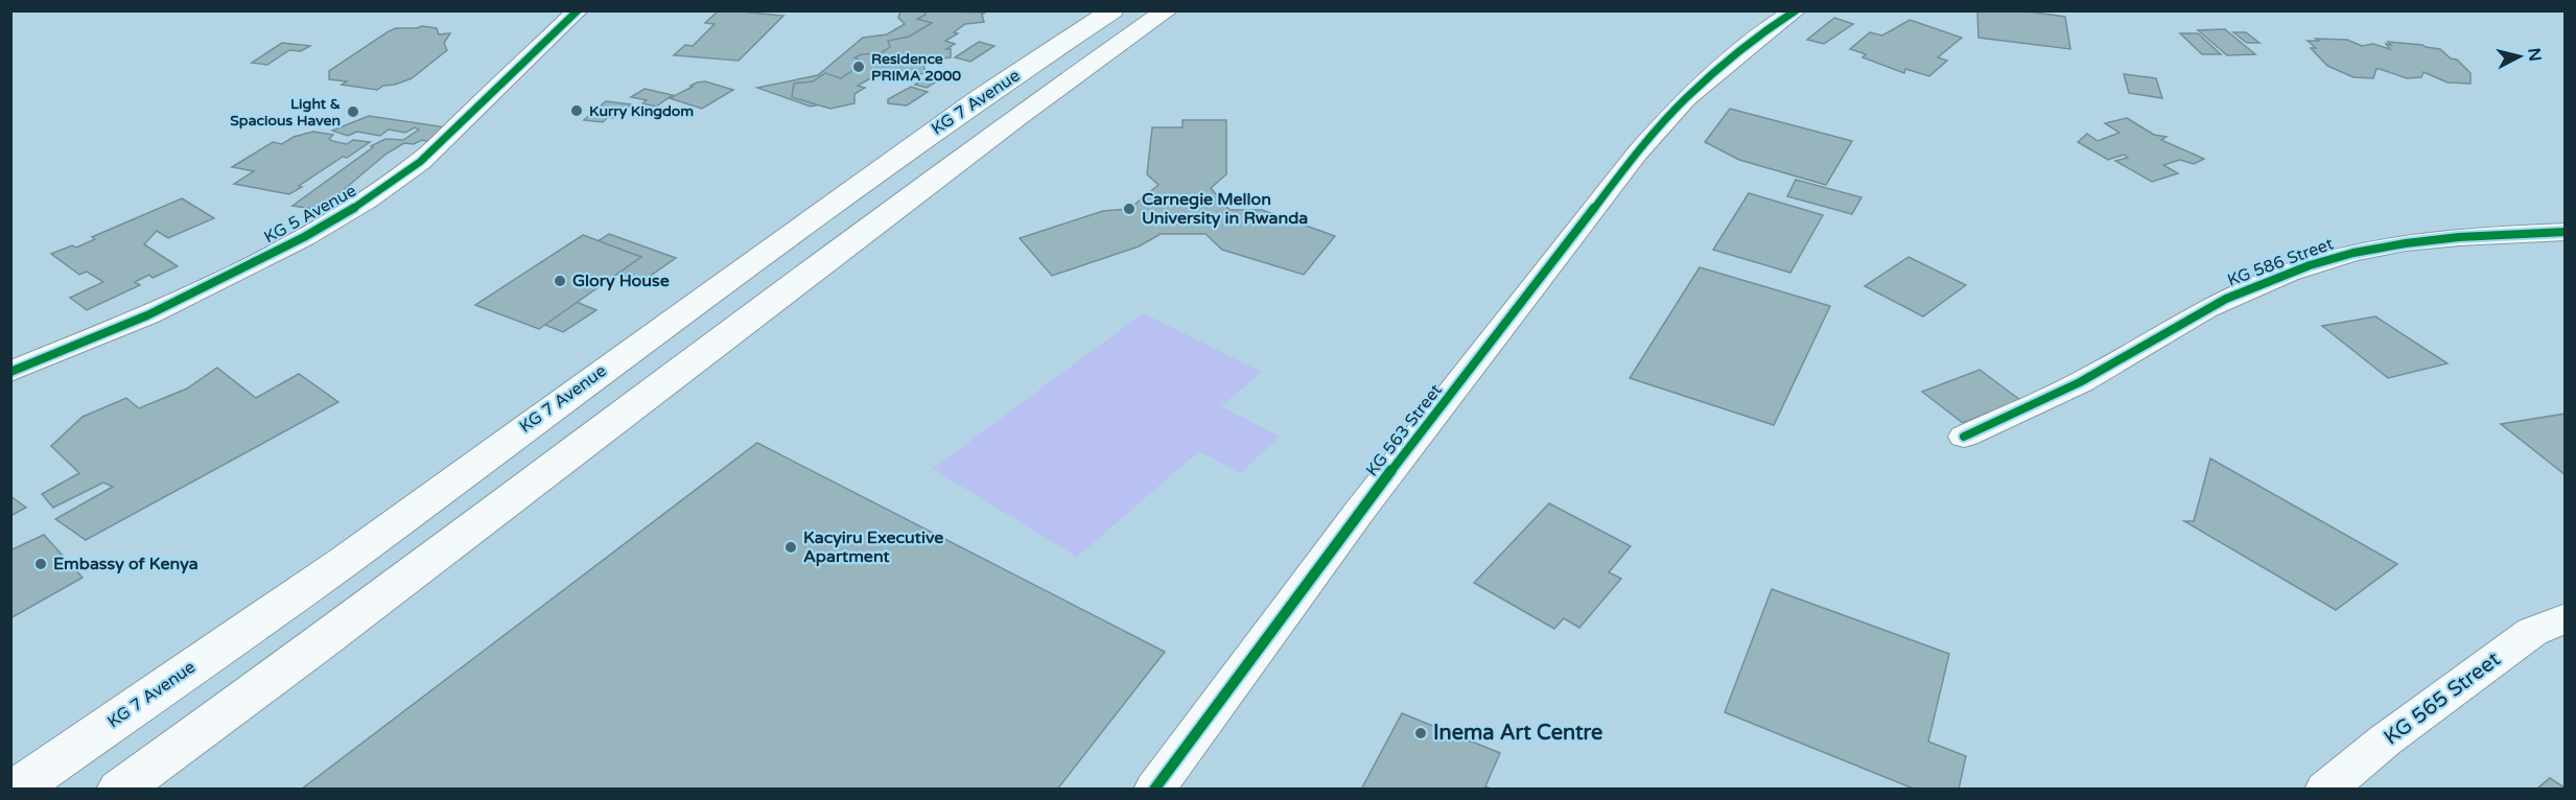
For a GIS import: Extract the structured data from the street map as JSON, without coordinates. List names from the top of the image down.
{
  "streets": {
    "main road": ["KG 7 Avenue"],
    "street": [
      "KG 5 Avenue",
      "KG 586 Street",
      "KG 563 Street",
      "KG 565 Street"
    ]
  },
  "places": [
    "Residence PRIMA 2000",
    "Kurry Kingdom",
    "Light & Spacious Haven",
    "Carnegie Mellon University in Rwanda",
    "Glory House",
    "Kacyiru Executive Apartment",
    "Embassy of Kenya",
    "Inema Art Centre"
  ],
  "north": "right"
}
